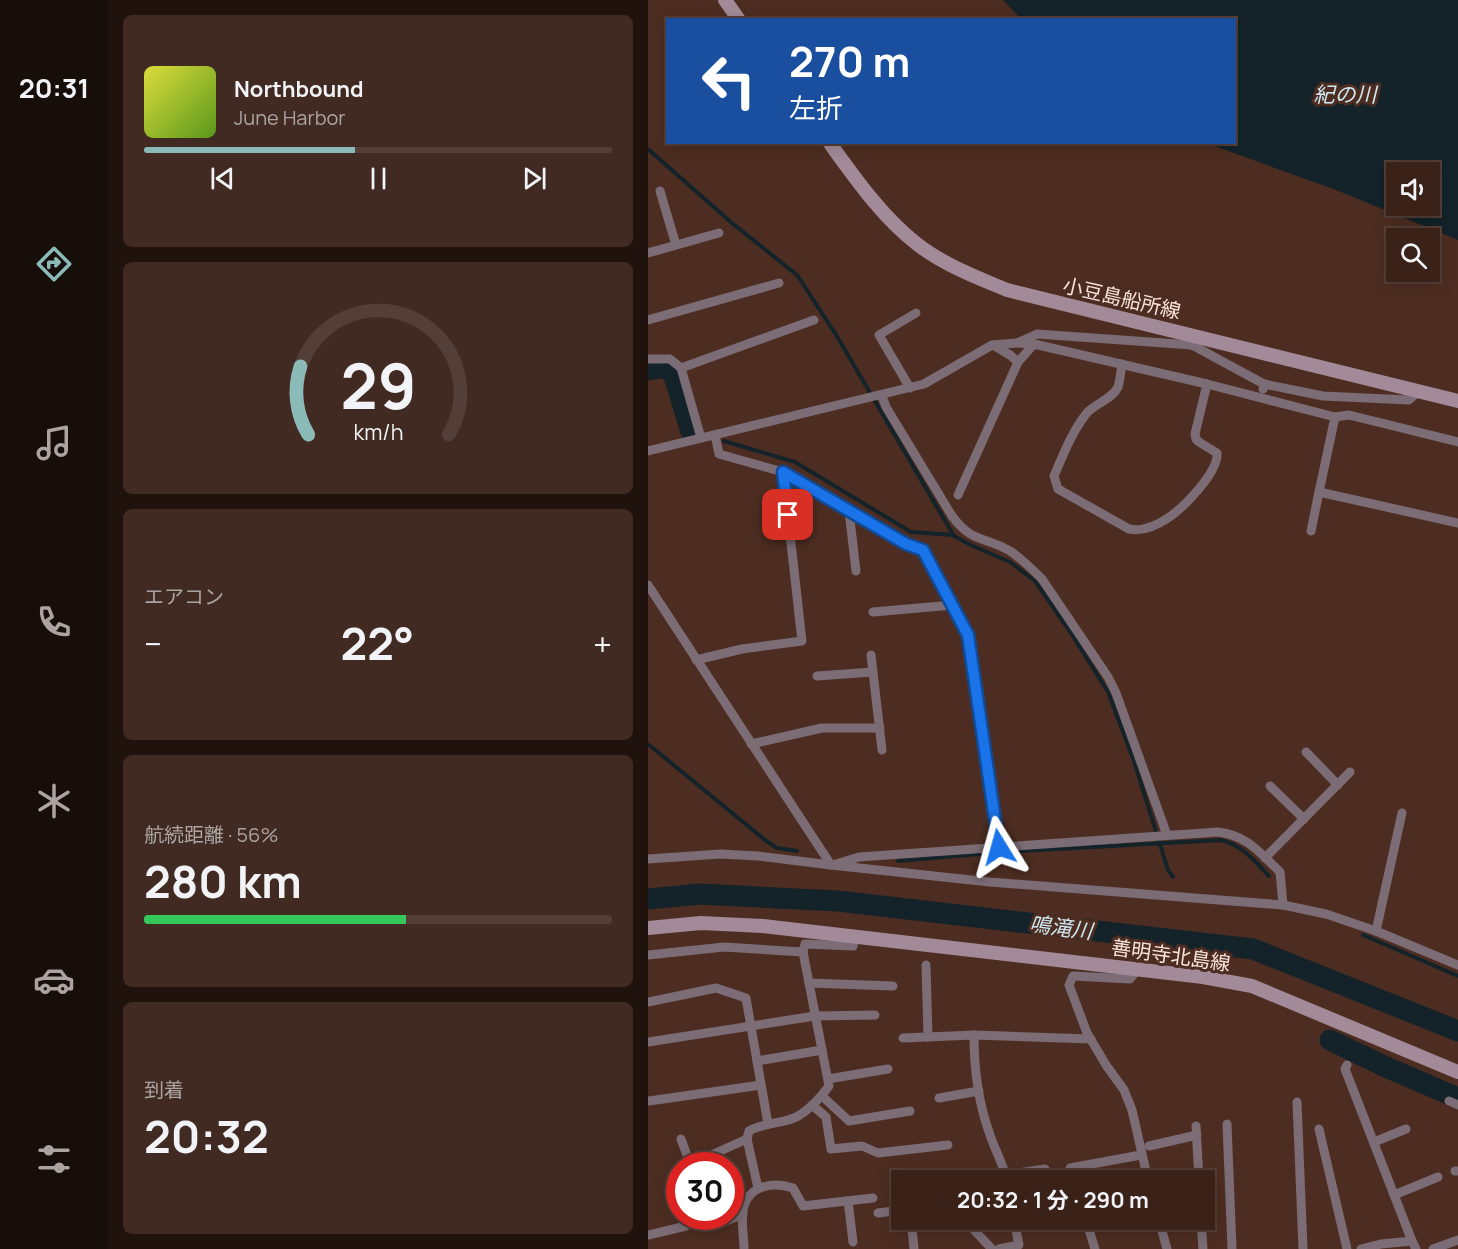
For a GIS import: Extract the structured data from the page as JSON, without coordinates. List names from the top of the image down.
{
  "streets": {
    "main road": ["小豆島船所線", "善明寺北島線"]
  },
  "water": ["紀の川", "鳴滝川"],
  "page": {
    "tabs": "20:31",
    "turn": ["270 m", "左折"],
    "song": ["Northbound", "June Harbor"],
    "tile": [
      "エアコン",
      ["航続距離 · 56%", "280 km"],
      ["到着", "20:32"]
    ],
    "heat": ["−", "22°", "+"],
    "limit": "30",
    "trip": "20:32 · 1 分 · 290 m",
    "gauge": ["29", "km/h"]
  }
}
